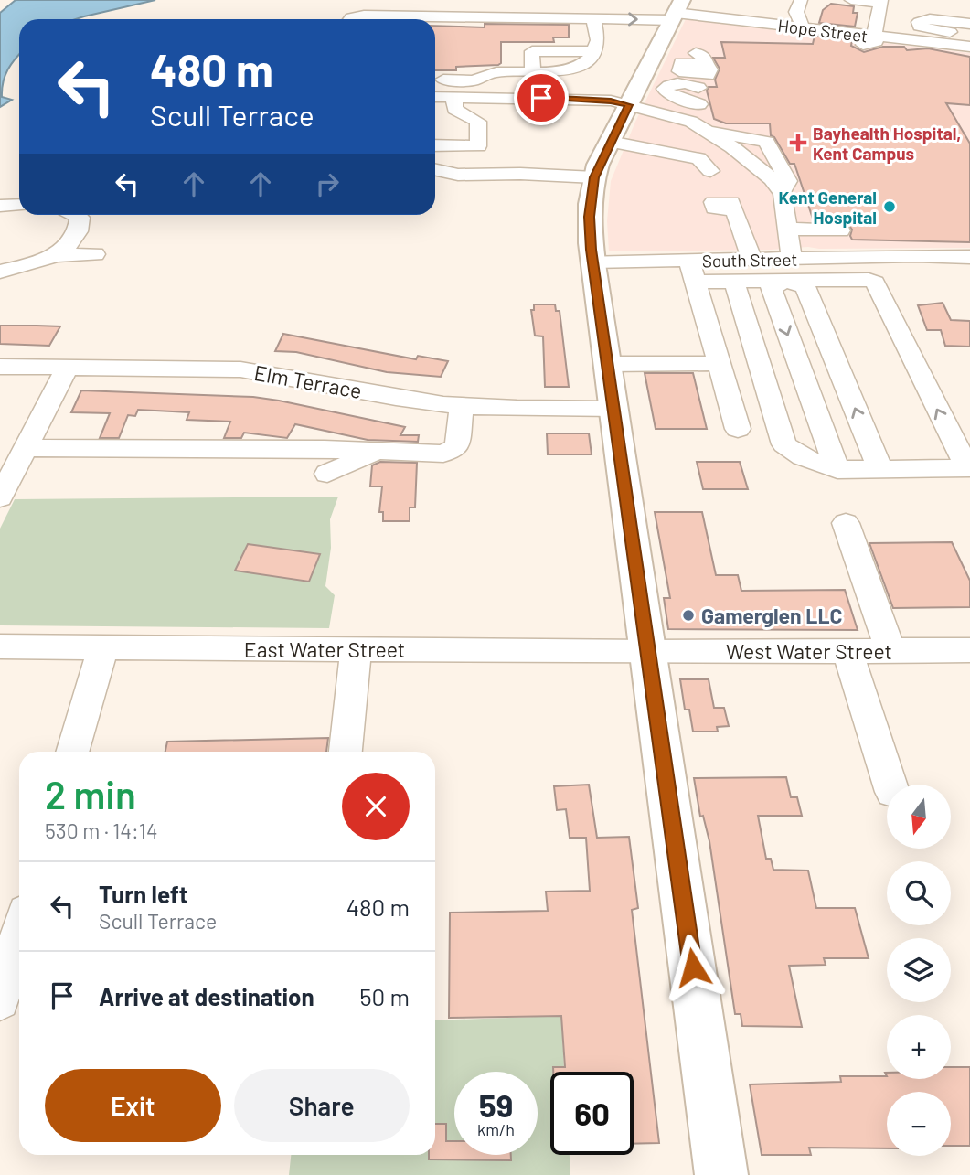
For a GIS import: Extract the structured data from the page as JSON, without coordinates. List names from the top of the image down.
{
  "streets": {
    "street": [
      "Hope Street",
      "South Street",
      "Elm Terrace",
      "East Water Street",
      "West Water Street"
    ]
  },
  "crossings": [
    ["East Water Street", "West Water Street"]
  ],
  "places": {
    "health": ["Bayhealth Hospital, Kent Campus"],
    "other": ["Kent General Hospital", "Gamerglen LLC"]
  },
  "north": "bottom",
  "page": {
    "turn": ["480 m", "Scull Terrace"],
    "heading": ["2 min", "530 m · 14:14"],
    "map_buttons": ["+", "−"],
    "list": [
      {
        "name": "Turn left",
        "note": "Scull Terrace",
        "value": "480 m"
      },
      {
        "name": "Arrive at destination",
        "value": "50 m"
      }
    ],
    "buttons": ["Exit", "Share"],
    "speed": "59 km/h",
    "limit": "60"
  }
}
